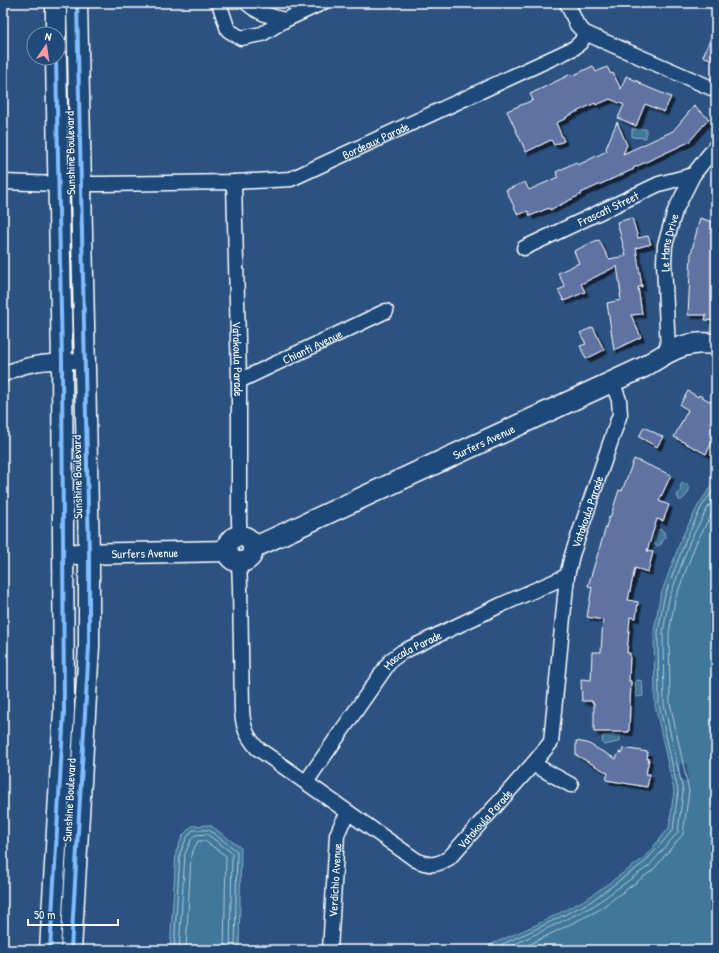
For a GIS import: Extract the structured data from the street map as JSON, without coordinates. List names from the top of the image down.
{
  "streets": {
    "main road": ["Sunshine Boulevard", "Surfers Avenue"],
    "street": [
      "Bordeaux Parade",
      "Frascati Street",
      "Le Mans Drive",
      "Chianti Avenue",
      "Vatakoula Parade",
      "Mascala Parade",
      "Verdichio Avenue"
    ]
  },
  "crossings": [
    ["Bordeaux Parade", "Sunshine Boulevard"],
    ["Bordeaux Parade", "Vatakoula Parade"],
    ["Sunshine Boulevard", "Surfers Avenue"],
    ["Frascati Street", "Le Mans Drive"],
    ["Le Mans Drive", "Surfers Avenue"],
    ["Chianti Avenue", "Vatakoula Parade"],
    ["Vatakoula Parade", "Surfers Avenue"],
    ["Vatakoula Parade", "Mascala Parade"],
    ["Vatakoula Parade", "Verdichio Avenue"]
  ],
  "scale_bar": "50 m",
  "north": "top"
}
